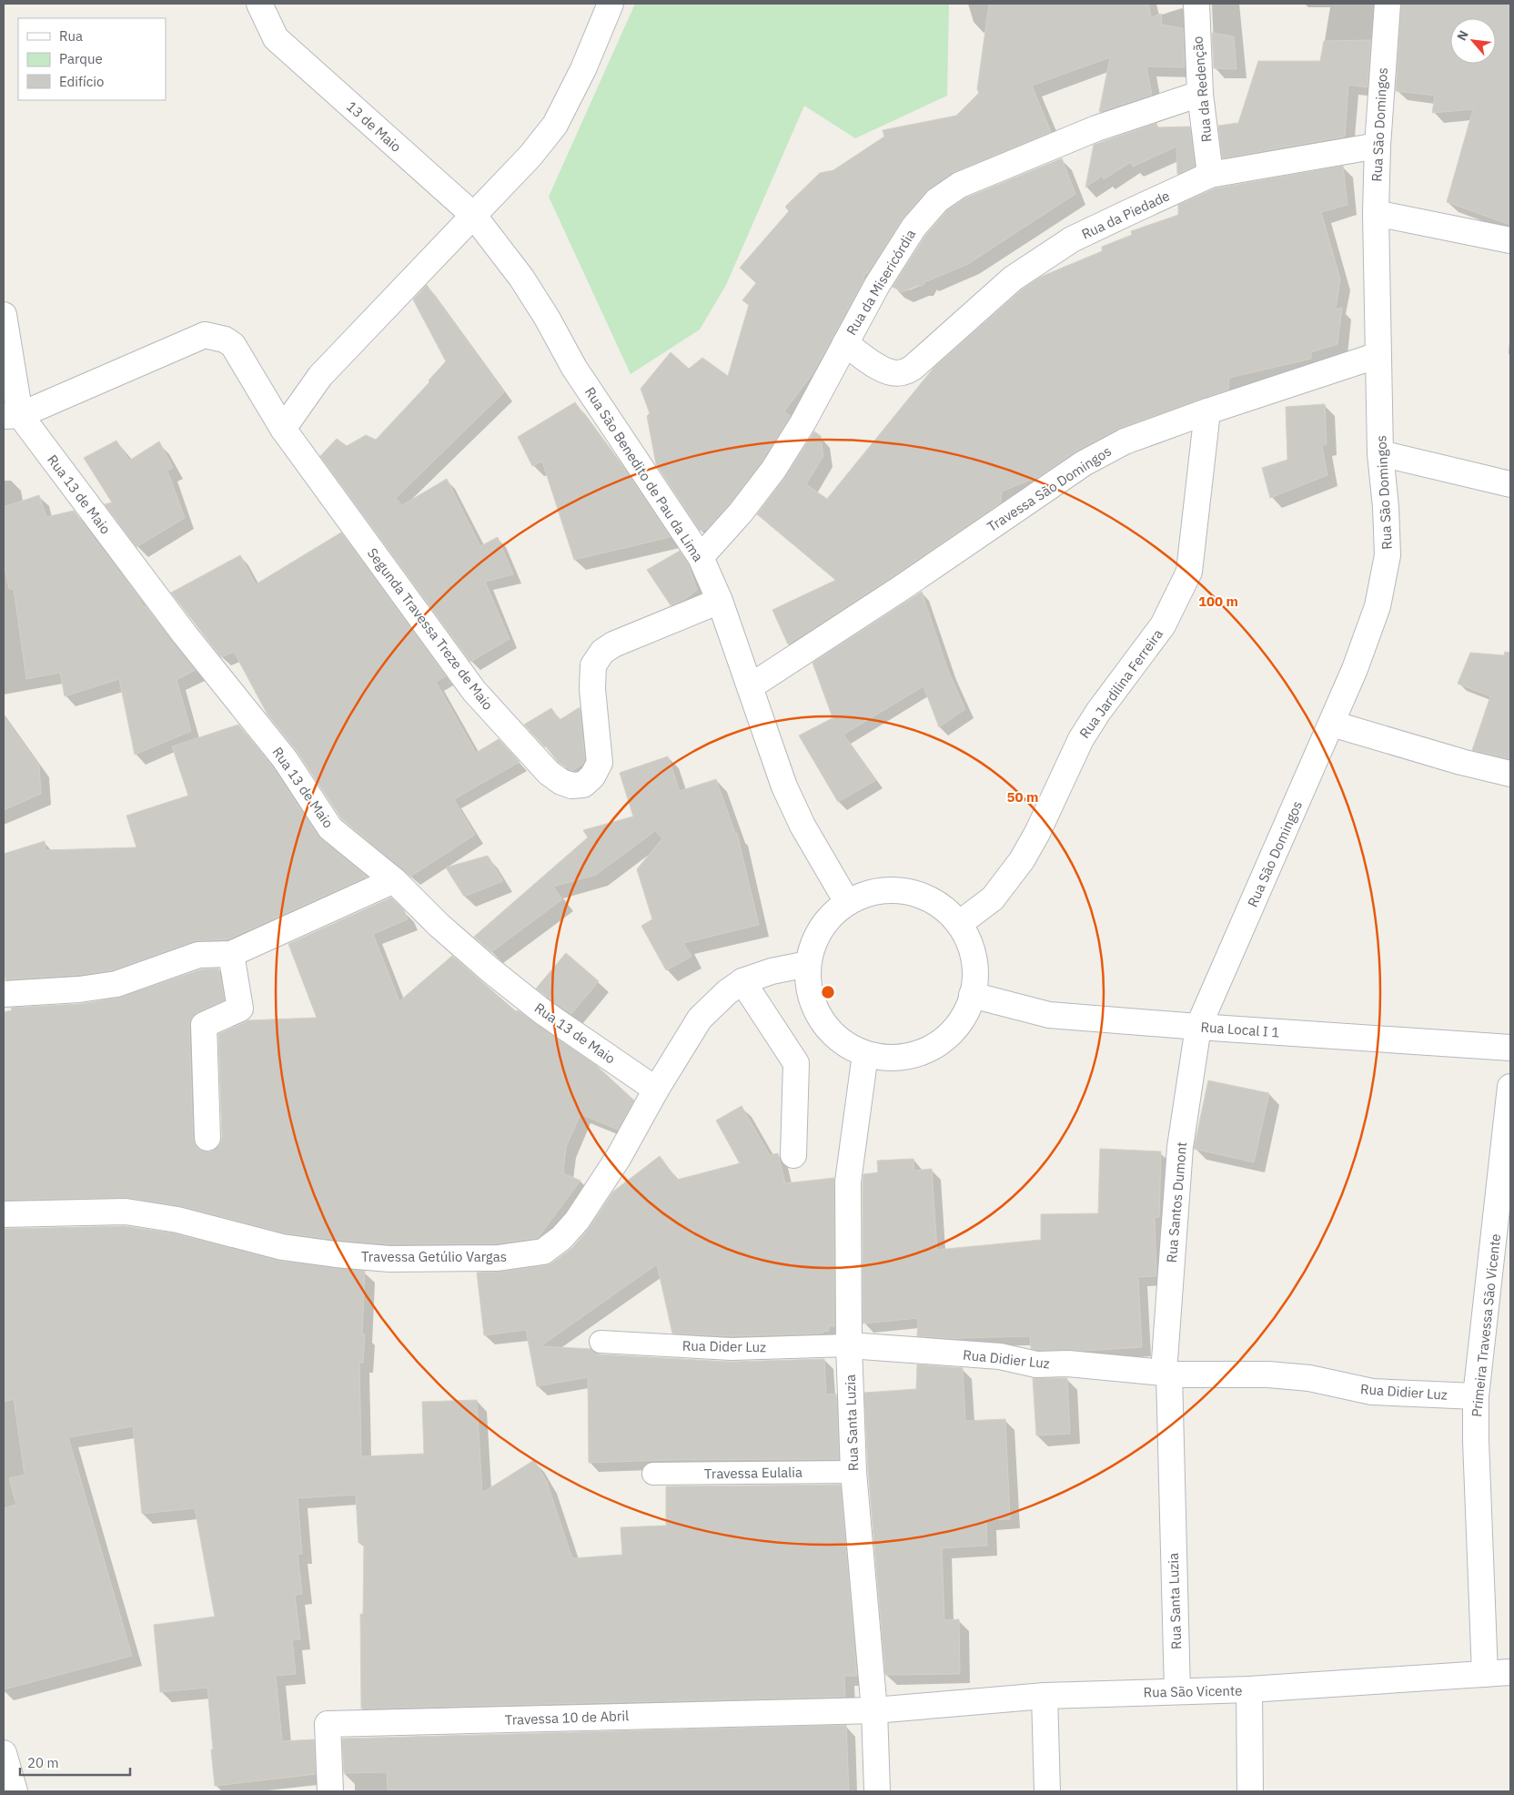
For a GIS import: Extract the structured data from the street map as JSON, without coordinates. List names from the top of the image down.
{
  "streets": {
    "street": [
      "Rua da Redenção",
      "Rua São Domingos",
      "13 de Maio",
      "Rua da Piedade",
      "Rua da Misericórdia",
      "Rua São Benedito de Pau da Lima",
      "Travessa São Domingos",
      "Rua 13 de Maio",
      "Segunda Travessa Treze de Maio",
      "Rua Jardilina Ferreira",
      "Rua Local I 1",
      "Rua Santos Dumont",
      "Travessa Getúlio Vargas",
      "Primeira Travessa São Vicente",
      "Rua Didier Luz",
      "Rua Santa Luzia",
      "Rua São Vicente",
      "Travessa 10 de Abril"
    ],
    "lane": ["Rua Dider Luz", "Travessa Eulalia"]
  },
  "crossings": [
    ["Rua da Redenção", "Rua da Piedade"],
    ["Rua da Redenção", "Rua da Misericórdia"],
    ["Rua São Domingos", "Rua da Piedade"],
    ["Rua São Domingos", "Travessa São Domingos"],
    ["Rua São Domingos", "Rua Local I 1"],
    ["Rua São Domingos", "Rua Santos Dumont"],
    ["13 de Maio", "Rua São Benedito de Pau da Lima"],
    ["Rua da Piedade", "Rua da Misericórdia"],
    ["Rua da Misericórdia", "Rua São Benedito de Pau da Lima"],
    ["Rua São Benedito de Pau da Lima", "Travessa São Domingos"],
    ["Rua São Benedito de Pau da Lima", "Segunda Travessa Treze de Maio"],
    ["Travessa São Domingos", "Rua Jardilina Ferreira"],
    ["Rua 13 de Maio", "Travessa Getúlio Vargas"],
    ["Rua Local I 1", "Rua Santos Dumont"],
    ["Rua Santos Dumont", "Rua Didier Luz"],
    ["Rua Santos Dumont", "Rua Santa Luzia"],
    ["Primeira Travessa São Vicente", "Rua Didier Luz"],
    ["Primeira Travessa São Vicente", "Rua São Vicente"],
    ["Rua Dider Luz", "Rua Didier Luz"],
    ["Rua Dider Luz", "Rua Santa Luzia"],
    ["Rua Didier Luz", "Rua Santa Luzia"],
    ["Rua Santa Luzia", "Travessa Eulalia"],
    ["Rua Santa Luzia", "Rua São Vicente"],
    ["Rua Santa Luzia", "Travessa 10 de Abril"],
    ["Rua São Vicente", "Travessa 10 de Abril"]
  ],
  "legend": ["Rua", "Parque", "Edifício"],
  "scale_bar": "20 m",
  "north": "top left",
  "rings": ["100 m", "50 m"]
}
